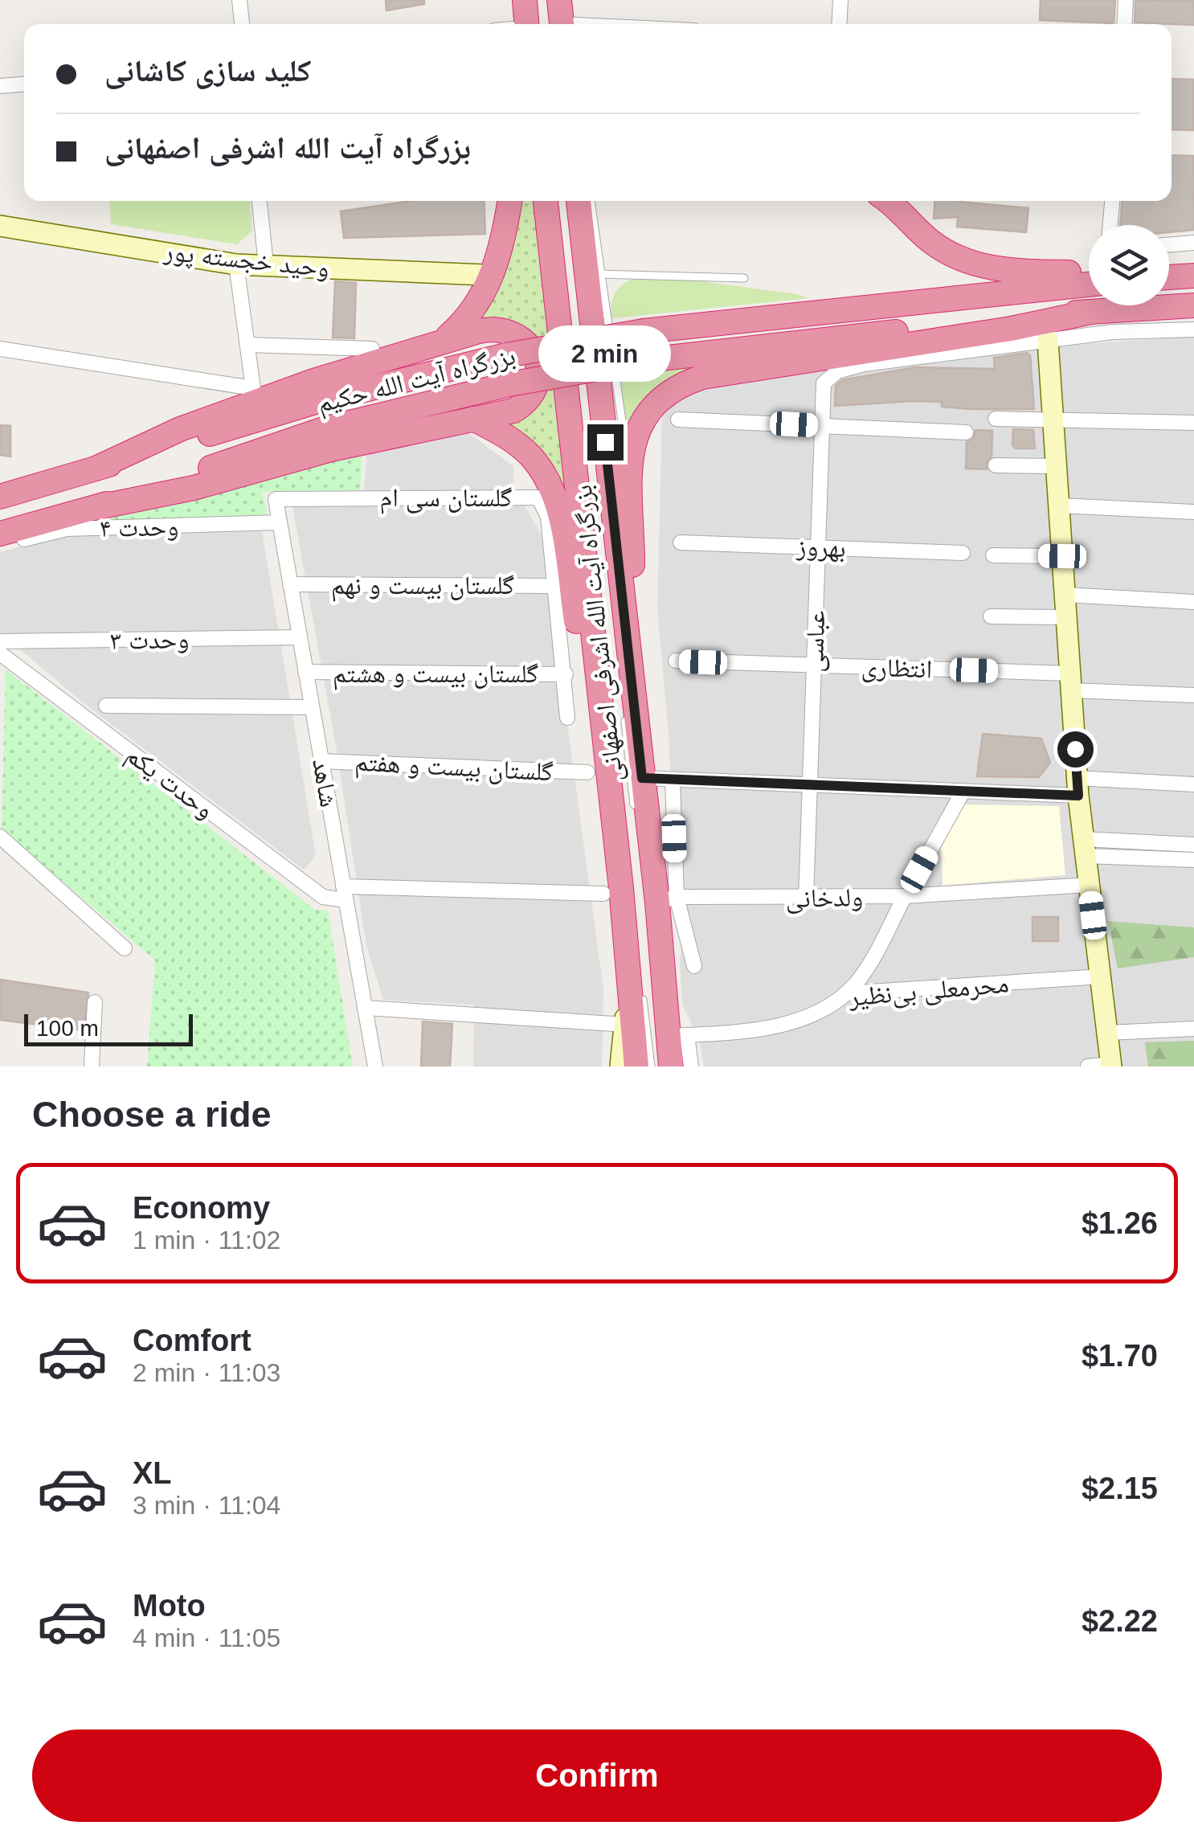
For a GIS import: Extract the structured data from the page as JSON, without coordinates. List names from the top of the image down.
{
  "streets": {
    "highway": ["بزرگراه آیت الله حکیم", "بزرگراه آیت الله اشرفی اصفهانی"],
    "street": [
      "وحید خجسته پور",
      "گلستان سی ام",
      "وحدت ۴",
      "بهروز",
      "گلستان بیست و نهم",
      "وحدت ۳",
      "عباسی",
      "انتظاری",
      "گلستان بیست و هشتم",
      "گلستان بیست و هفتم",
      "وحدت یکم",
      "شاهد",
      "ولدخانی",
      "محرمعلی بی‌نظیر"
    ]
  },
  "crossings": [
    ["گلستان سی ام", "گلستان بیست و نهم"],
    ["گلستان سی ام", "گلستان بیست و هشتم"],
    ["گلستان سی ام", "شاهد"],
    ["وحدت ۴", "شاهد"],
    ["بهروز", "عباسی"],
    ["گلستان بیست و نهم", "شاهد"],
    ["بزرگراه آیت الله اشرفی اصفهانی", "گلستان بیست و هفتم"],
    ["بزرگراه آیت الله اشرفی اصفهانی", "ولدخانی"],
    ["بزرگراه آیت الله اشرفی اصفهانی", "محرمعلی بی‌نظیر"],
    ["وحدت ۳", "شاهد"],
    ["عباسی", "انتظاری"],
    ["عباسی", "ولدخانی"],
    ["گلستان بیست و هشتم", "شاهد"],
    ["گلستان بیست و هفتم", "شاهد"],
    ["وحدت یکم", "شاهد"]
  ],
  "scale_bar": "100 m",
  "page": {
    "banner": ["کلید سازی کاشانی", "بزرگراه آیت الله اشرفی اصفهانی"],
    "bubble": "2 min",
    "scale": "100 m",
    "heading": "Choose a ride",
    "list": [
      {
        "name": "Economy",
        "note": "1 min · 11:02",
        "value": "$1.26"
      },
      {
        "name": "Comfort",
        "note": "2 min · 11:03",
        "value": "$1.70"
      },
      {
        "name": "XL",
        "note": "3 min · 11:04",
        "value": "$2.15"
      },
      {
        "name": "Moto",
        "note": "4 min · 11:05",
        "value": "$2.22"
      }
    ],
    "buttons": "Confirm"
  }
}
